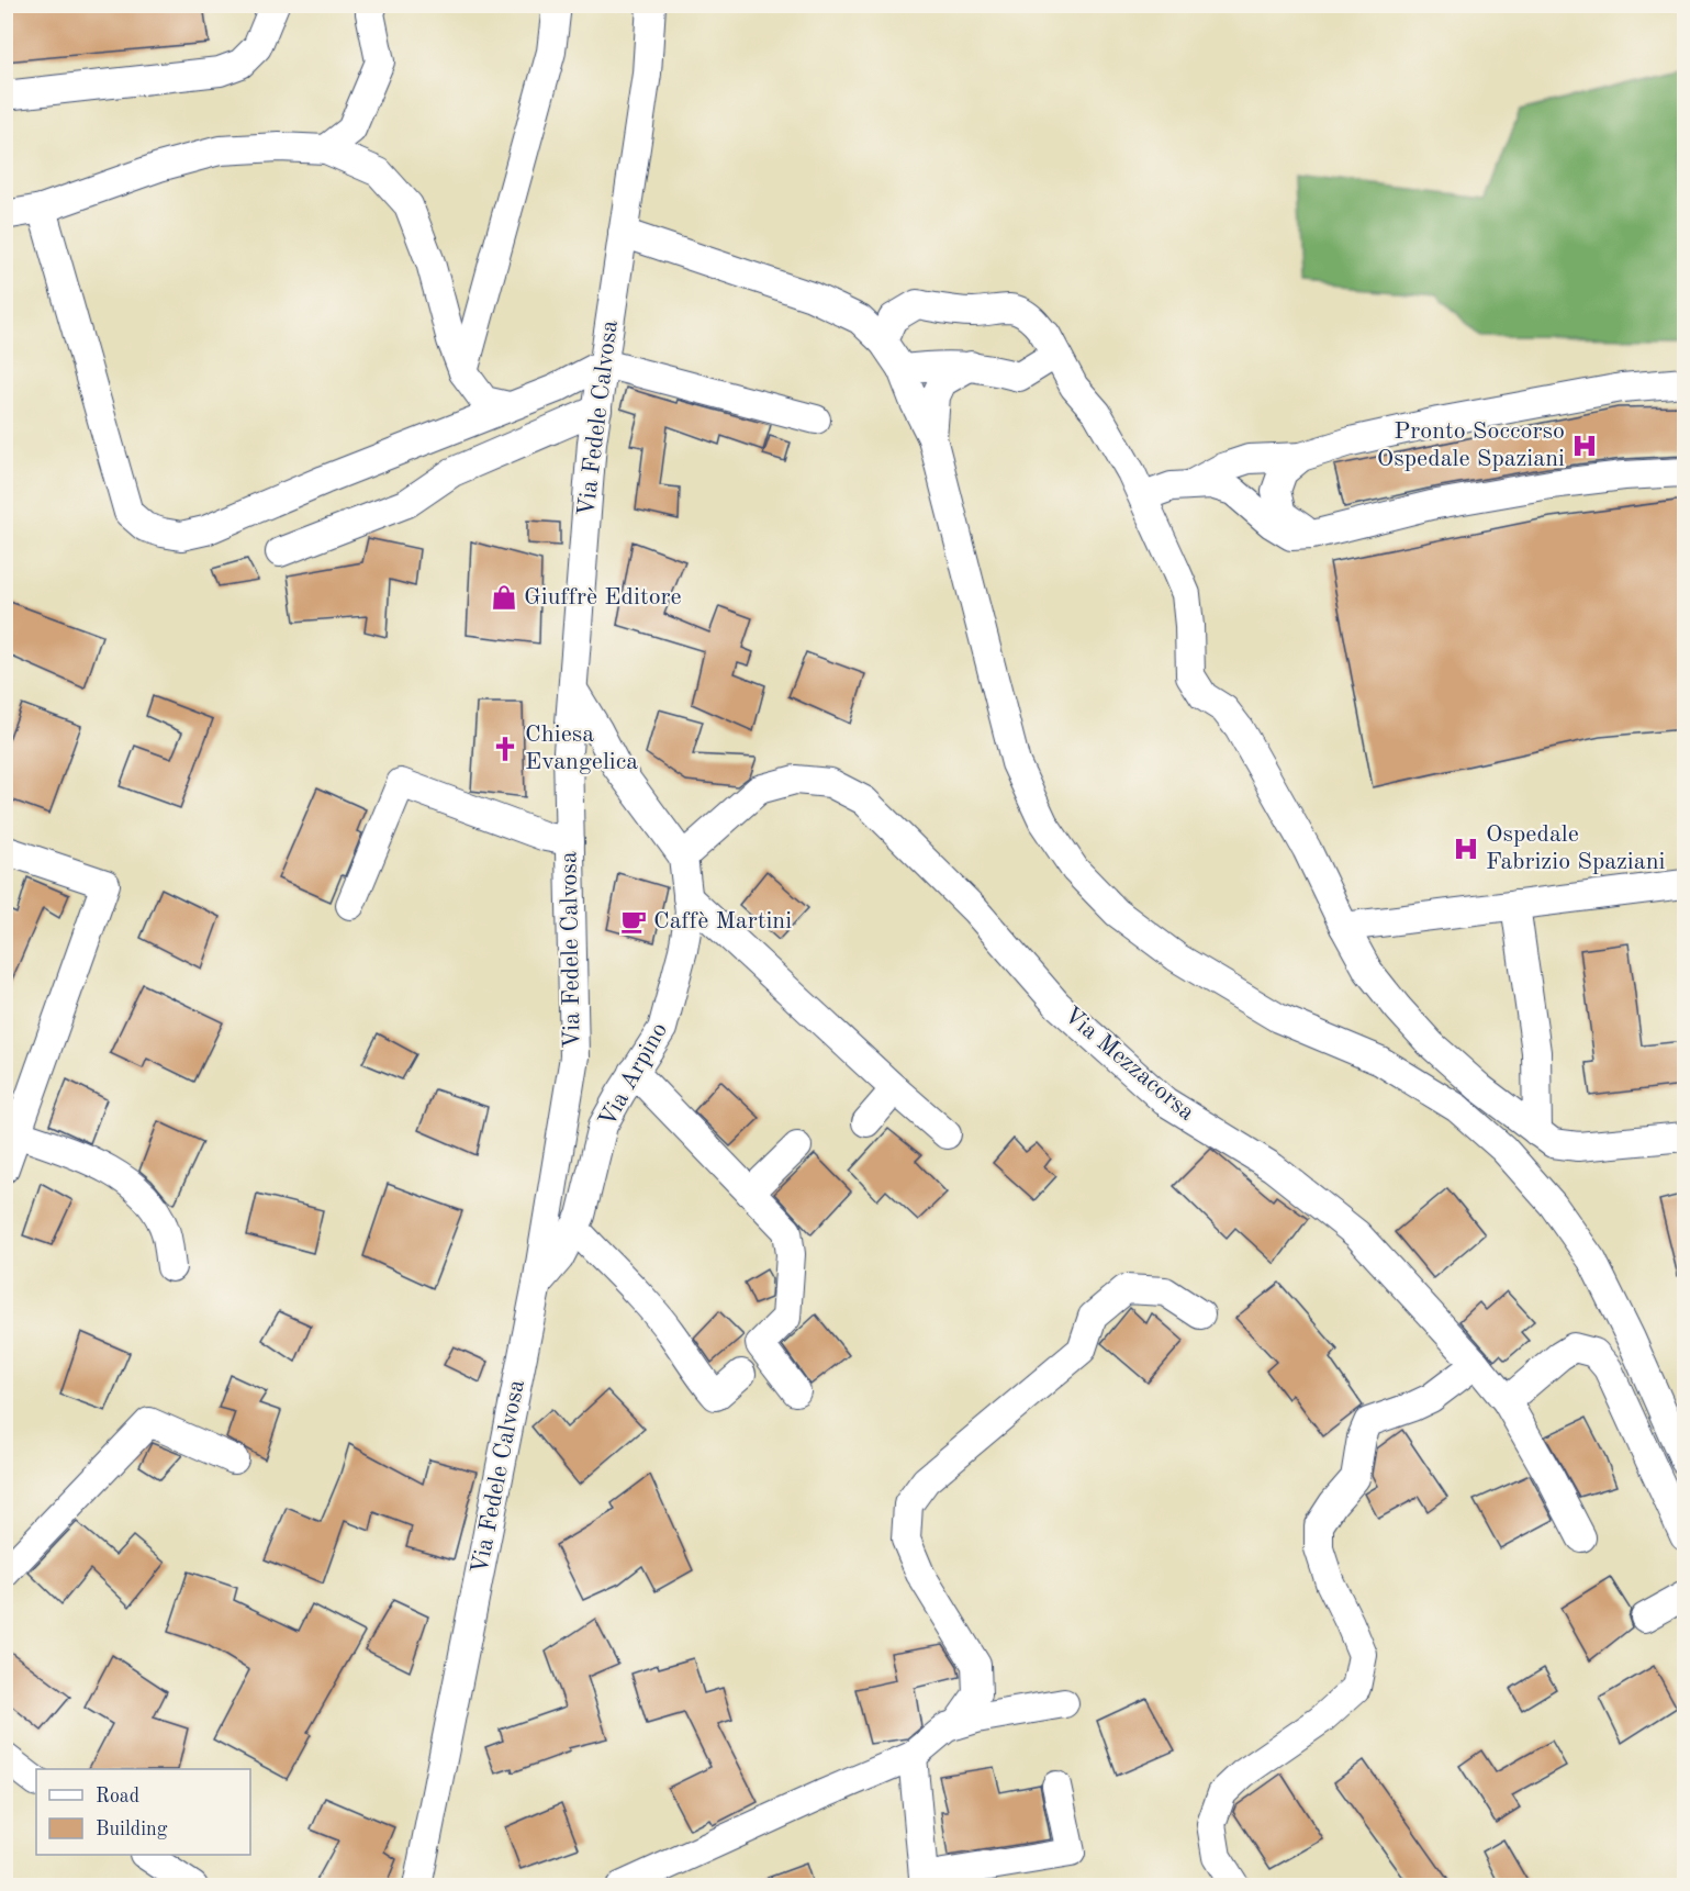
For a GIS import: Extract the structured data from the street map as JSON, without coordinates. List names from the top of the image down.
{
  "streets": {
    "street": ["Via Fedele Calvosa", "Via Mezzacorsa", "Via Arpino"]
  },
  "crossings": [
    ["Via Fedele Calvosa", "Via Arpino"],
    ["Via Mezzacorsa", "Via Arpino"]
  ],
  "places": {
    "hospital": ["Pronto Soccorso Ospedale Spaziani", "Ospedale Fabrizio Spaziani"],
    "shop": ["Giuffrè Editore"],
    "church": ["Chiesa Evangelica"],
    "cafe": ["Caffè Martini"]
  },
  "legend": ["Road", "Building"]
}
